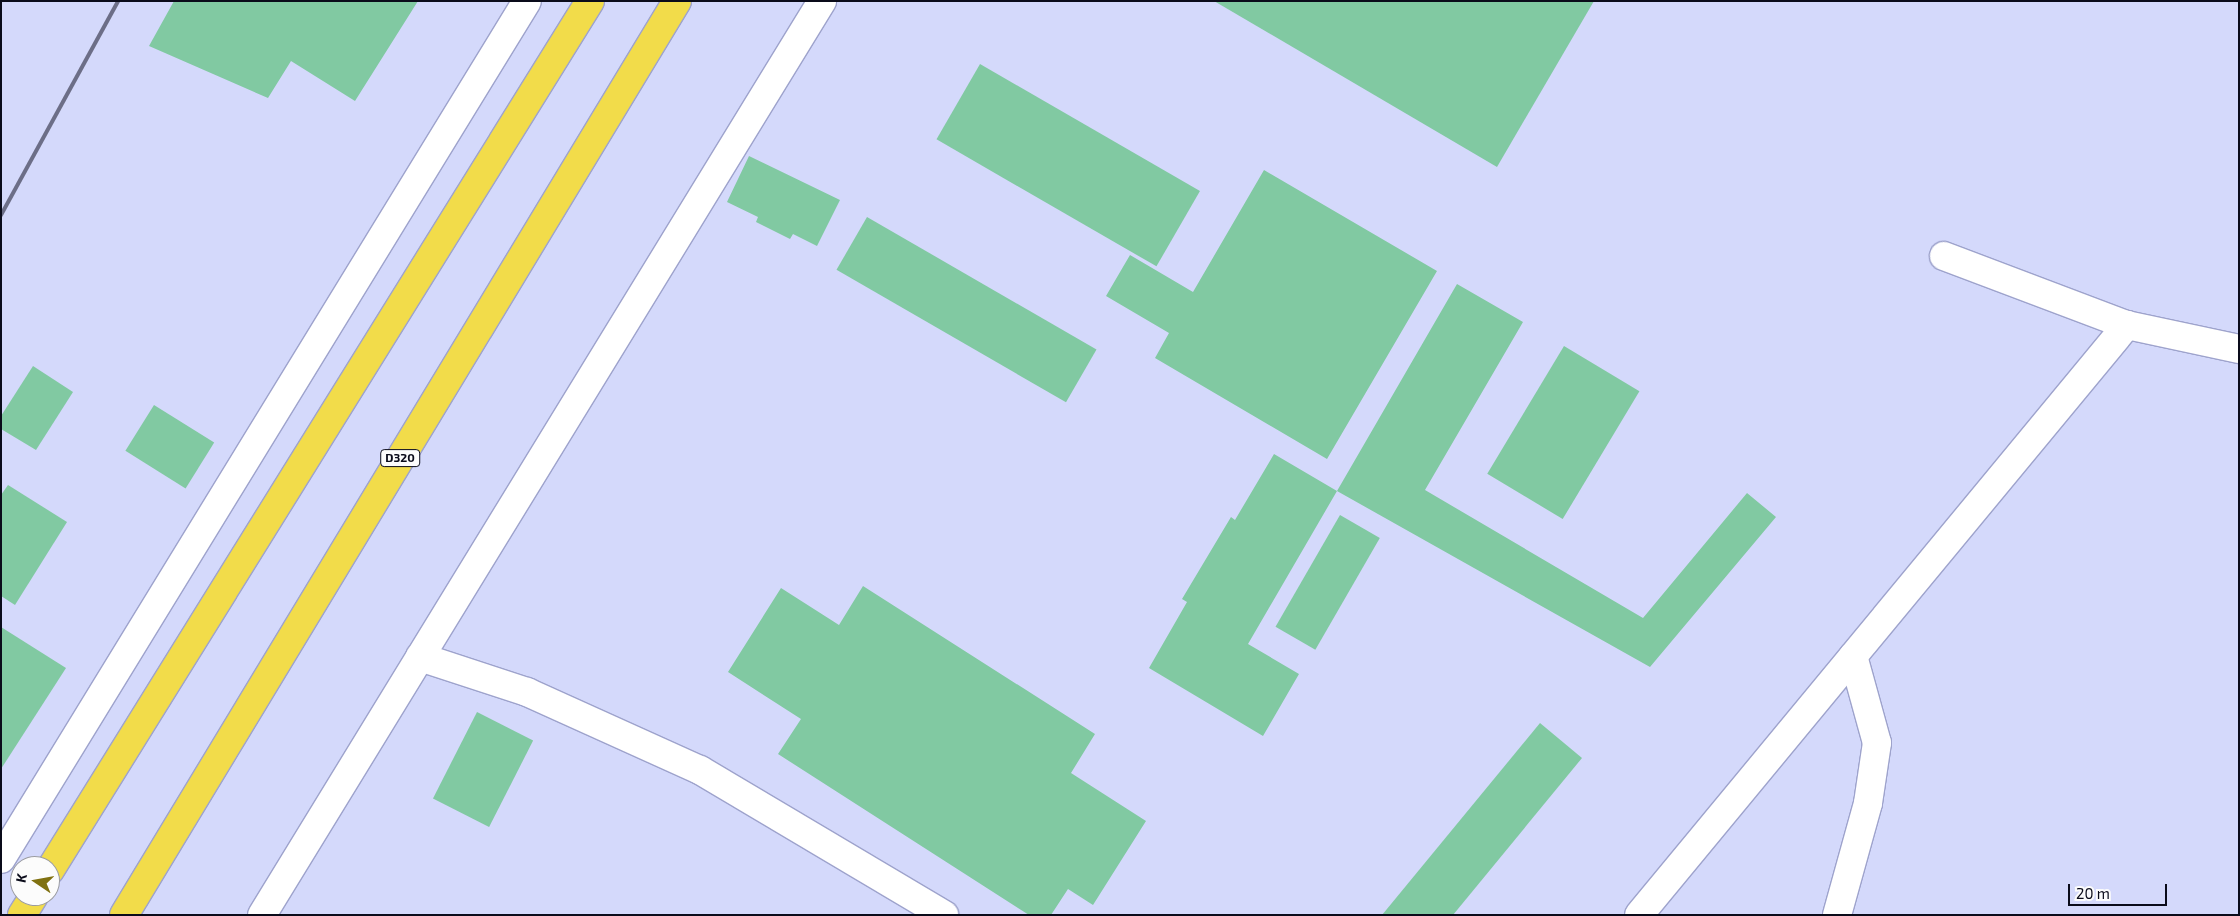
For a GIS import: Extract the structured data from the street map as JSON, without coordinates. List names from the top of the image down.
{
  "streets": {
    "highway": ["D320"]
  },
  "scale_bar": "20 m",
  "north": "left"
}
